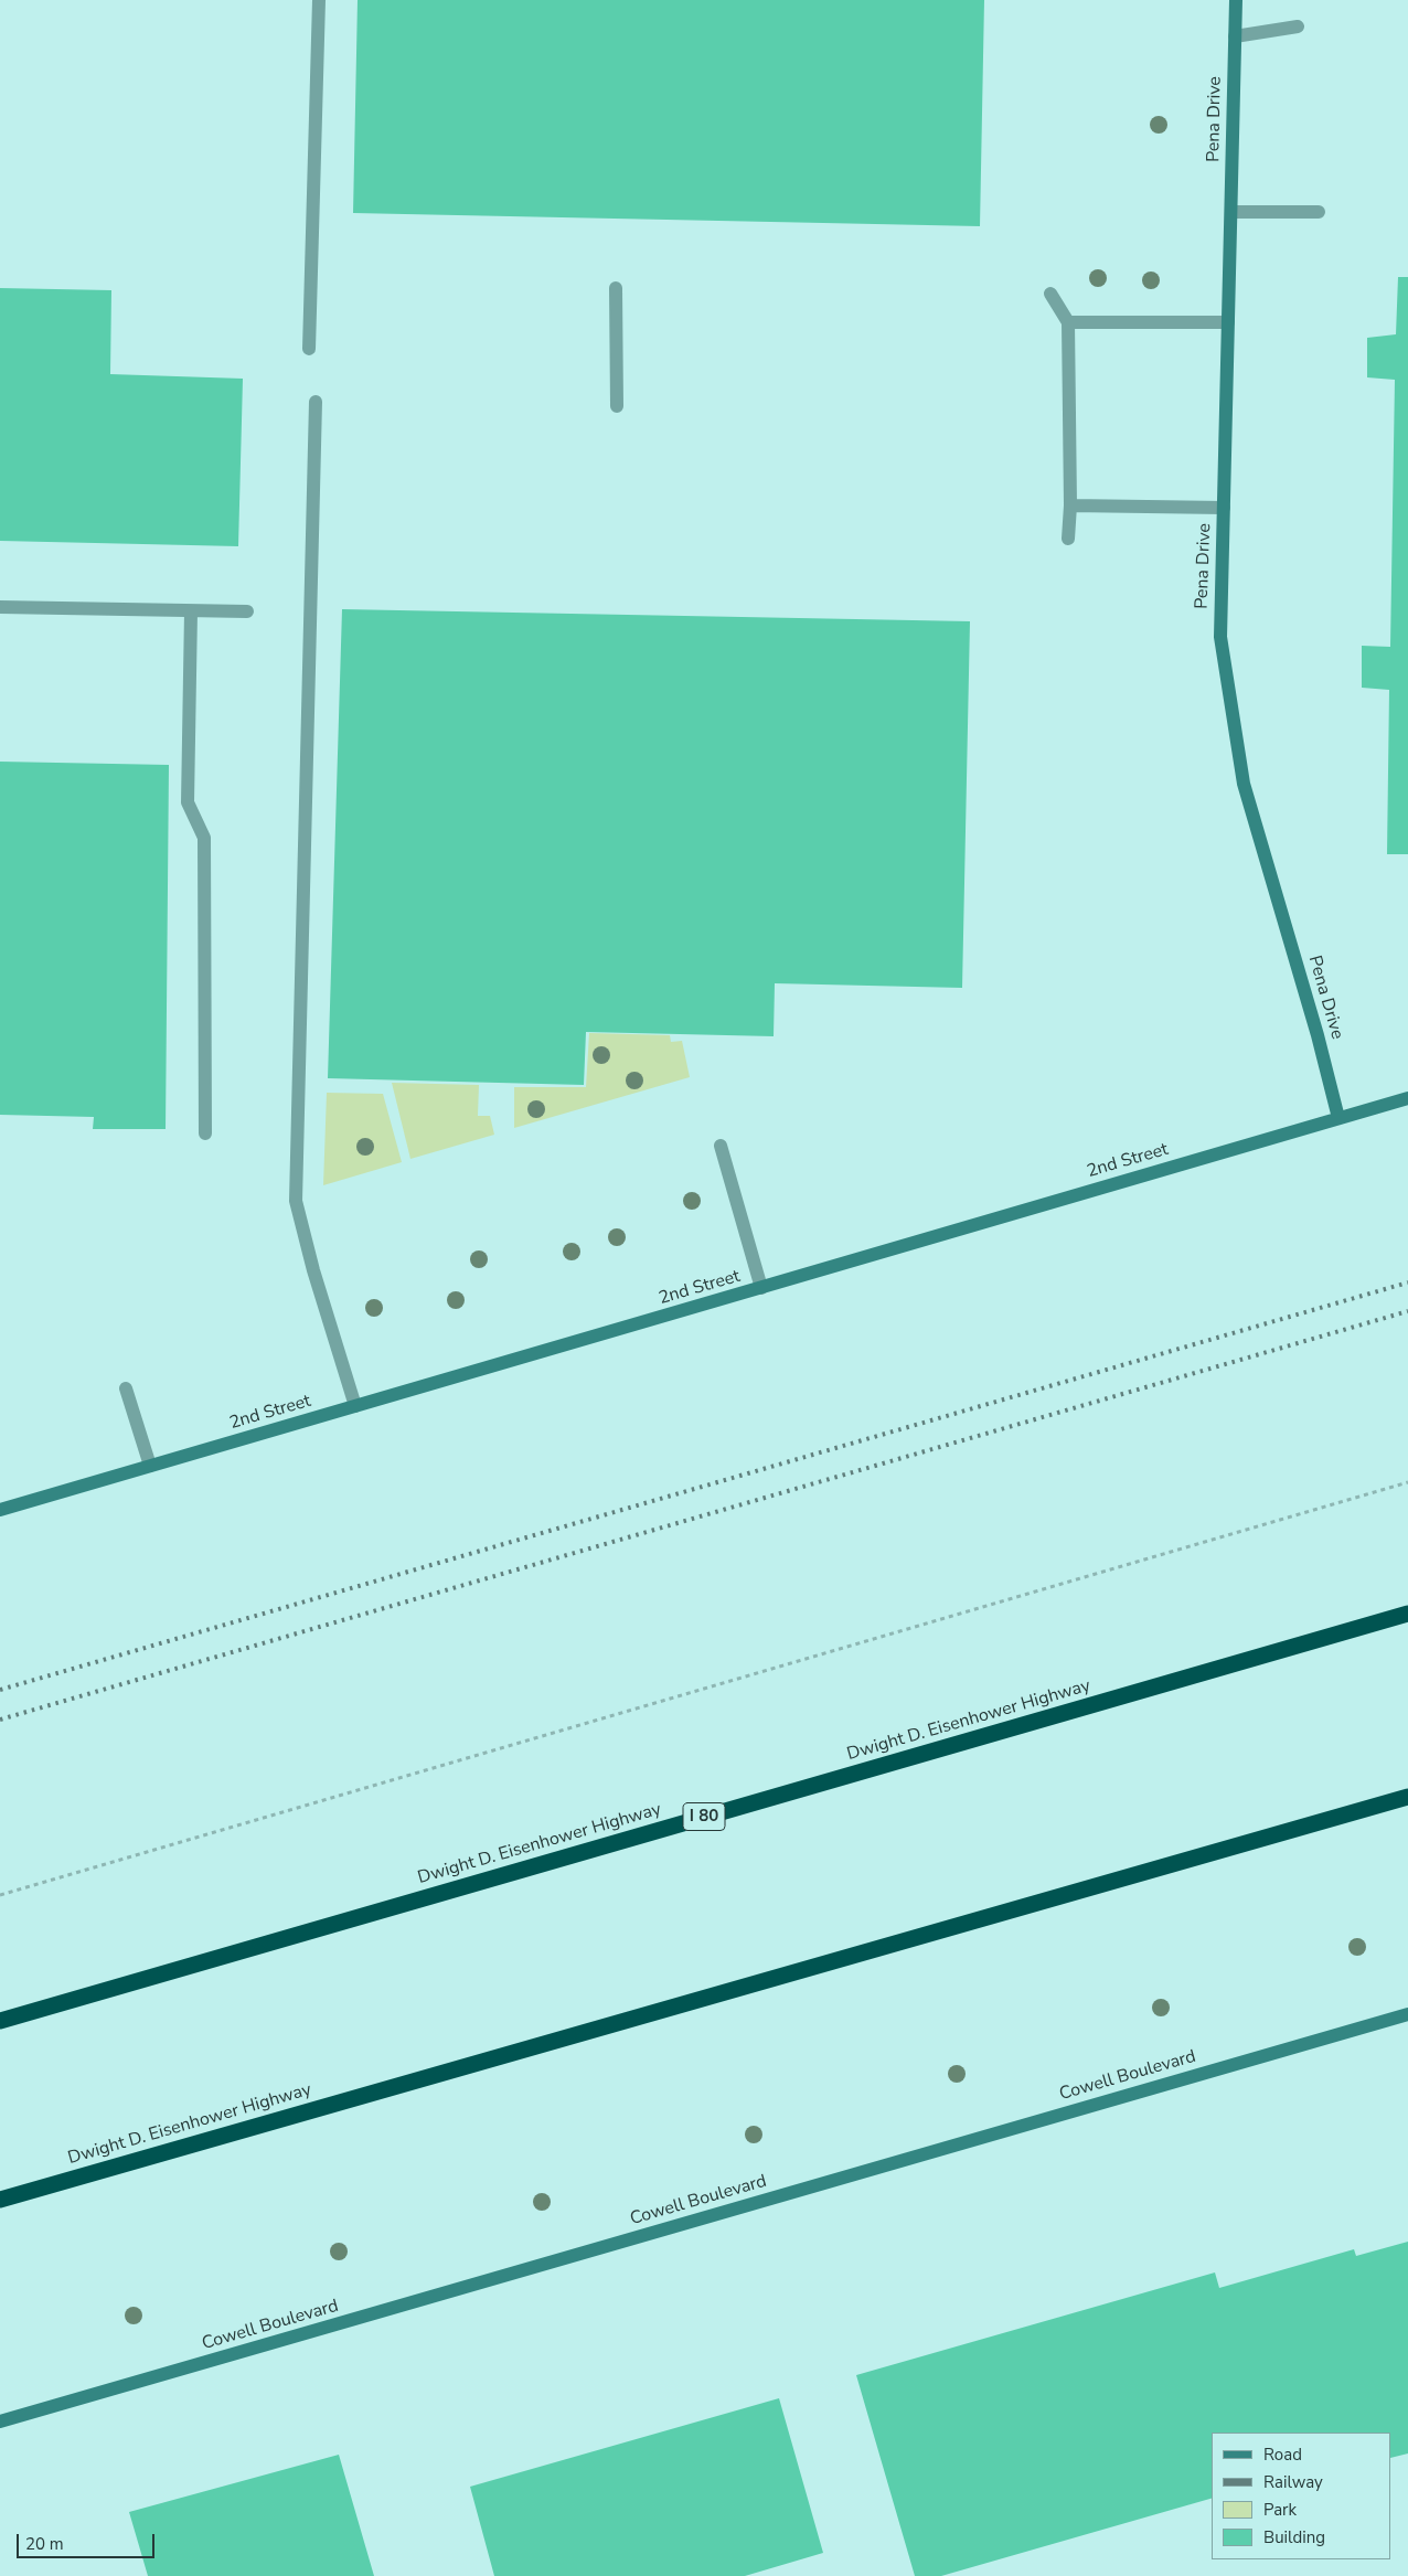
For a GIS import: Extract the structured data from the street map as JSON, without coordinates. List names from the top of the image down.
{
  "streets": {
    "highway": ["Dwight D. Eisenhower Highway", "I 80"],
    "street": ["Pena Drive", "2nd Street", "Cowell Boulevard"]
  },
  "crossings": [
    ["Pena Drive", "2nd Street"]
  ],
  "legend": [
    "Road",
    "Railway",
    "Park",
    "Building"
  ],
  "scale_bar": "20 m"
}
